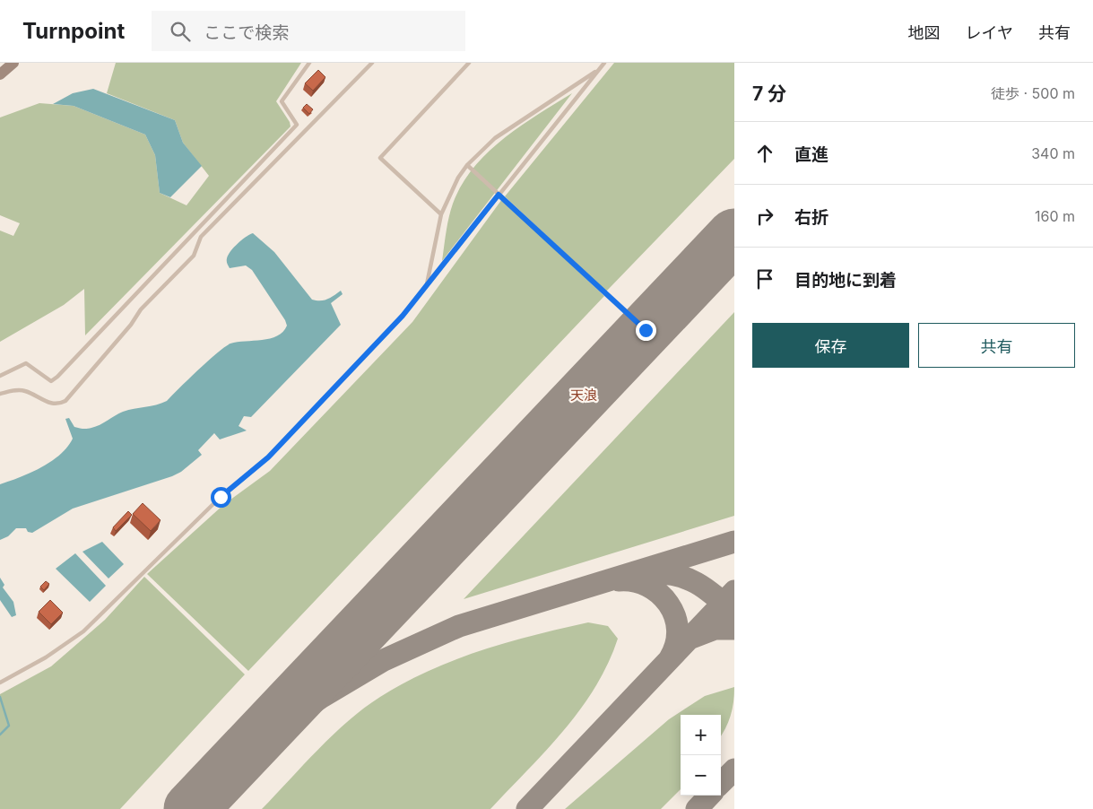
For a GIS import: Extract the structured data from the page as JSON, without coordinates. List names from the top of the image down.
{
  "districts": ["天浪"],
  "page": {
    "header": "Turnpoint",
    "search": "ここで検索",
    "nav": ["地図", "レイヤ", "共有"],
    "heading": ["7 分", "徒歩 · 500 m"],
    "list": [
      ["直進", "340 m"],
      ["右折", "160 m"],
      "目的地に到着"
    ],
    "buttons": ["保存", "共有"],
    "map_buttons": ["+", "−"]
  }
}
